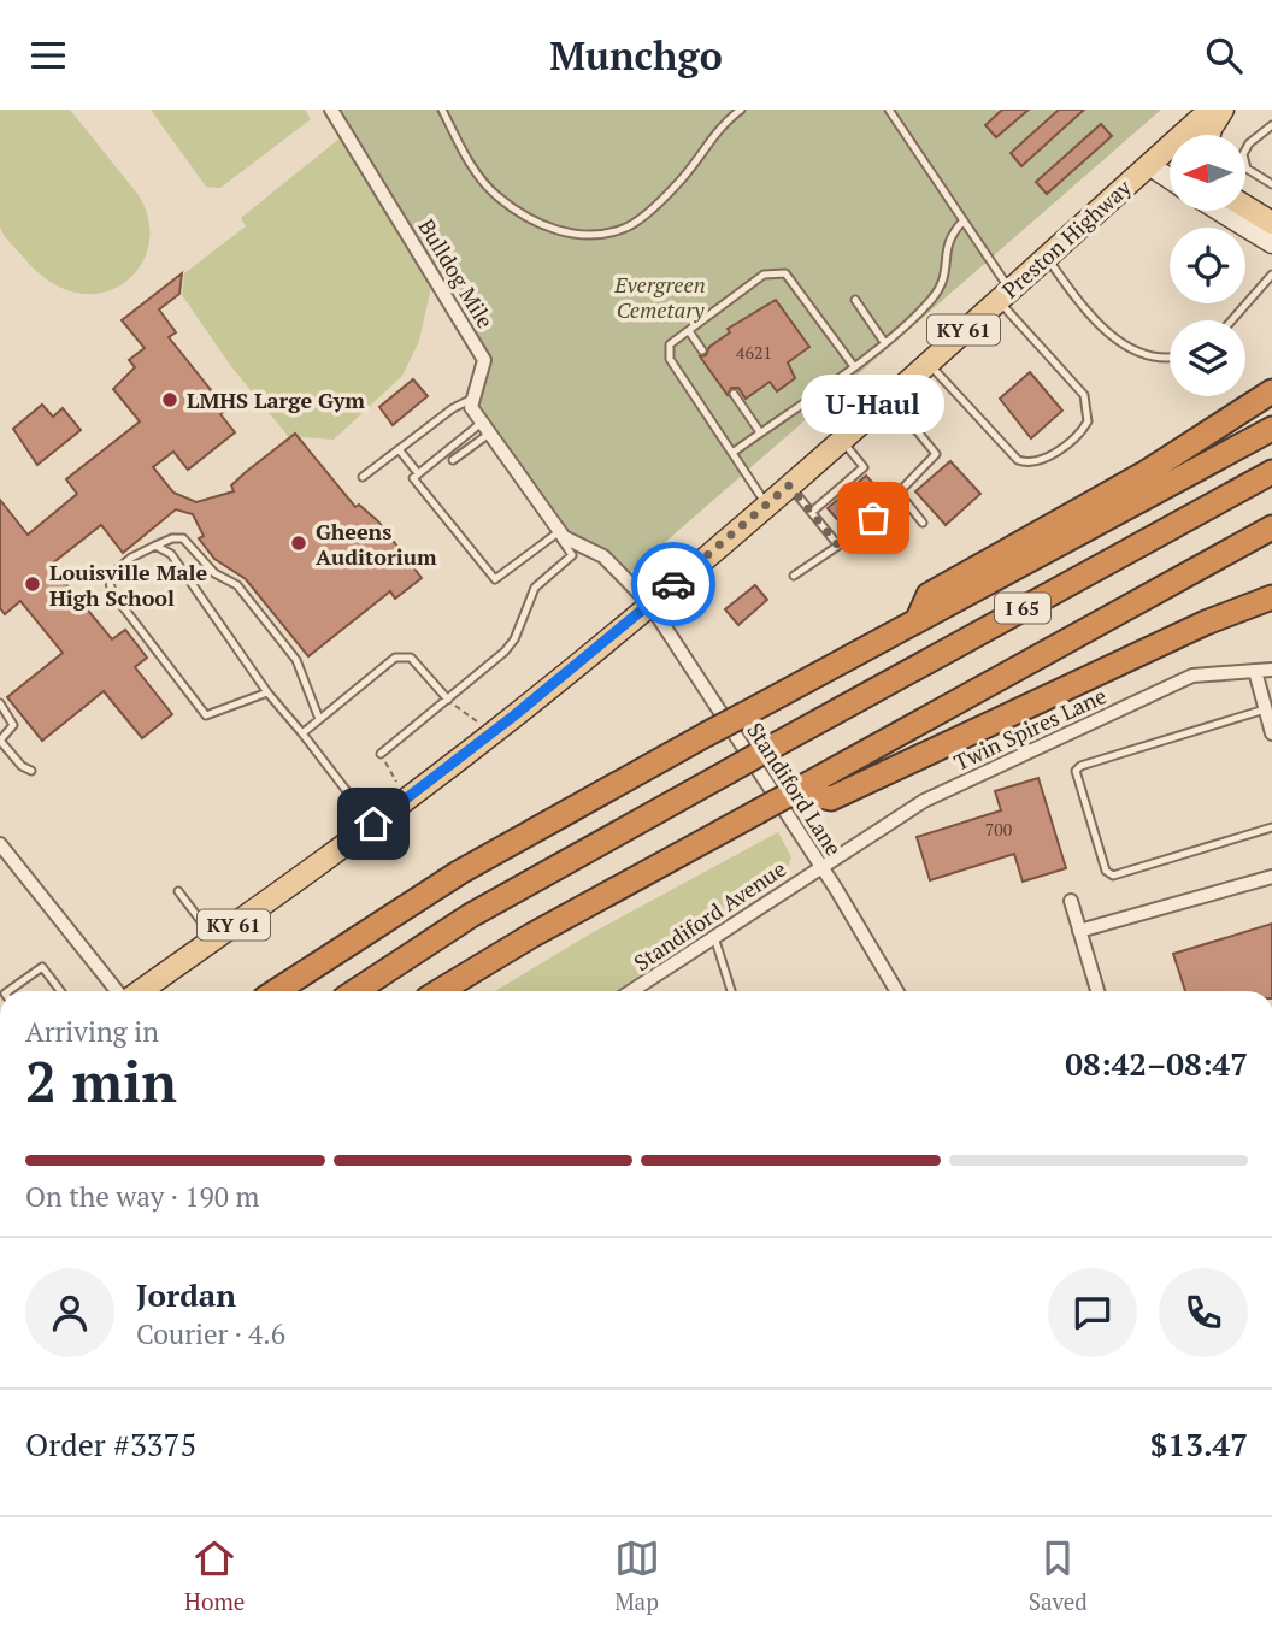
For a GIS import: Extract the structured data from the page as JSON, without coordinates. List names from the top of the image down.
{
  "streets": {
    "highway": ["I 65"],
    "main road": ["Preston Highway", "KY 61"],
    "street": [
      "Bulldog Mile",
      "Twin Spires Lane",
      "Standiford Lane",
      "Standiford Avenue"
    ]
  },
  "crossings": [
    ["Preston Highway", "Standiford Lane"],
    ["Twin Spires Lane", "Standiford Lane"],
    ["Twin Spires Lane", "Standiford Avenue"],
    ["Standiford Lane", "Standiford Avenue"]
  ],
  "parks": ["Evergreen Cemetary"],
  "places": [
    "LMHS Large Gym",
    "U-Haul",
    "Gheens Auditorium",
    "Louisville Male High School"
  ],
  "house_numbers": ["4621", "700"],
  "north": "left",
  "page": {
    "header": "Munchgo",
    "bubble": "U-Haul",
    "heading": ["2 min", "Arriving in", "08:42–08:47"],
    "panel": [
      "Jordan",
      "Courier · 4.6",
      "Order #3375",
      "$13.47"
    ],
    "bar": "On the way · 190 m",
    "tabs": ["Home", "Map", "Saved"]
  }
}
